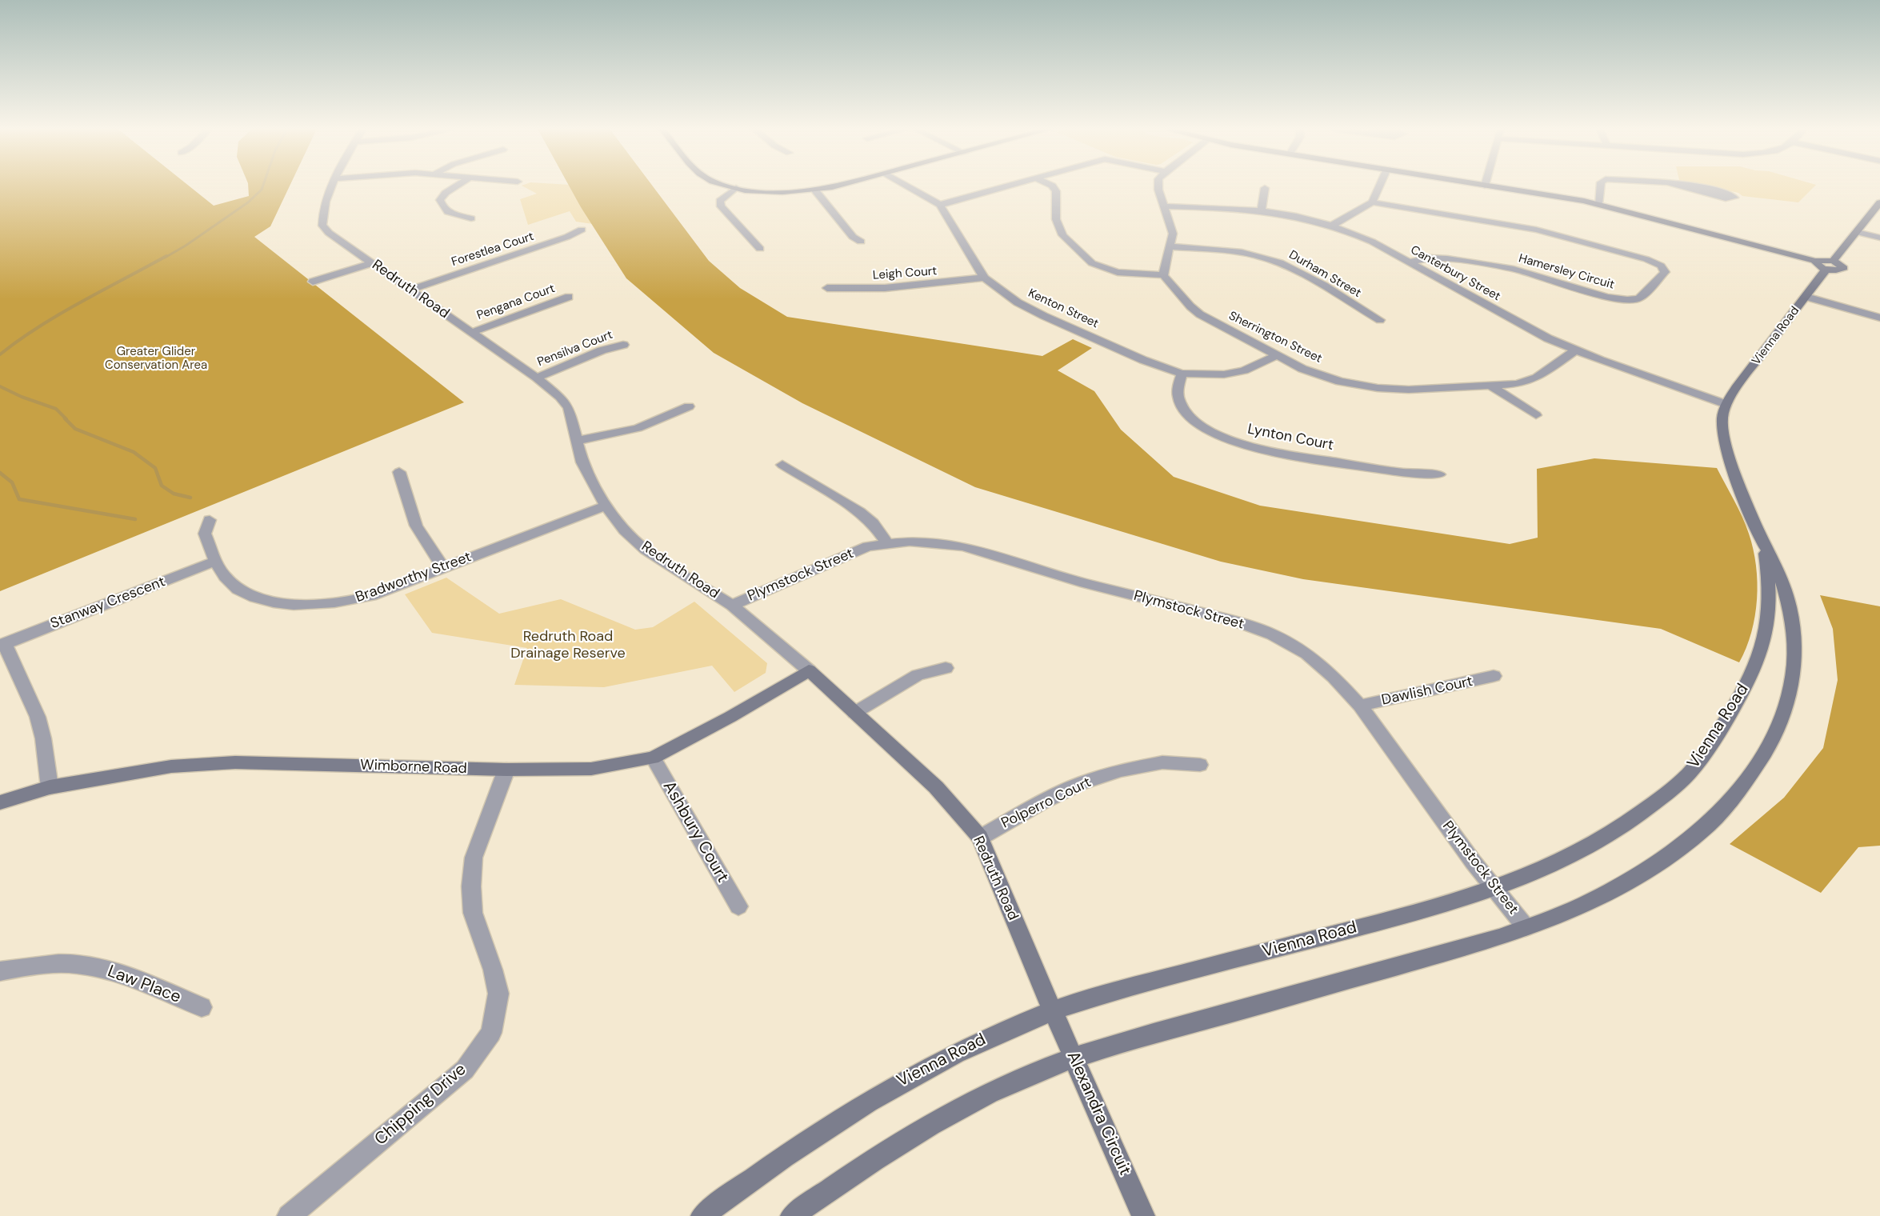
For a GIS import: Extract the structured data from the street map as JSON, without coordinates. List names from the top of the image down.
{
  "streets": {
    "main road": [
      "Redruth Road",
      "Vienna Road",
      "Wimborne Road",
      "Alexandra Circuit"
    ],
    "street": [
      "Forestlea Court",
      "Hamersley Circuit",
      "Leigh Court",
      "Canterbury Street",
      "Durham Street",
      "Pengana Court",
      "Kenton Street",
      "Sherrington Street",
      "Pensilva Court",
      "Lynton Court",
      "Plymstock Street",
      "Bradworthy Street",
      "Stanway Crescent",
      "Dawlish Court",
      "Polperro Court",
      "Ashbury Court",
      "Law Place",
      "Chipping Drive"
    ]
  },
  "crossings": [
    ["Forestlea Court", "Redruth Road"],
    ["Hamersley Circuit", "Canterbury Street"],
    ["Leigh Court", "Kenton Street"],
    ["Canterbury Street", "Vienna Road"],
    ["Canterbury Street", "Sherrington Street"],
    ["Redruth Road", "Pengana Court"],
    ["Redruth Road", "Vienna Road"],
    ["Redruth Road", "Pensilva Court"],
    ["Redruth Road", "Plymstock Street"],
    ["Redruth Road", "Bradworthy Street"],
    ["Redruth Road", "Wimborne Road"],
    ["Redruth Road", "Polperro Court"],
    ["Redruth Road", "Alexandra Circuit"],
    ["Kenton Street", "Sherrington Street"],
    ["Kenton Street", "Lynton Court"],
    ["Vienna Road", "Plymstock Street"],
    ["Vienna Road", "Alexandra Circuit"],
    ["Plymstock Street", "Dawlish Court"],
    ["Bradworthy Street", "Stanway Crescent"],
    ["Wimborne Road", "Ashbury Court"],
    ["Wimborne Road", "Chipping Drive"]
  ],
  "parks": ["Greater Glider Conservation Area", "Redruth Road Drainage Reserve"]
}
